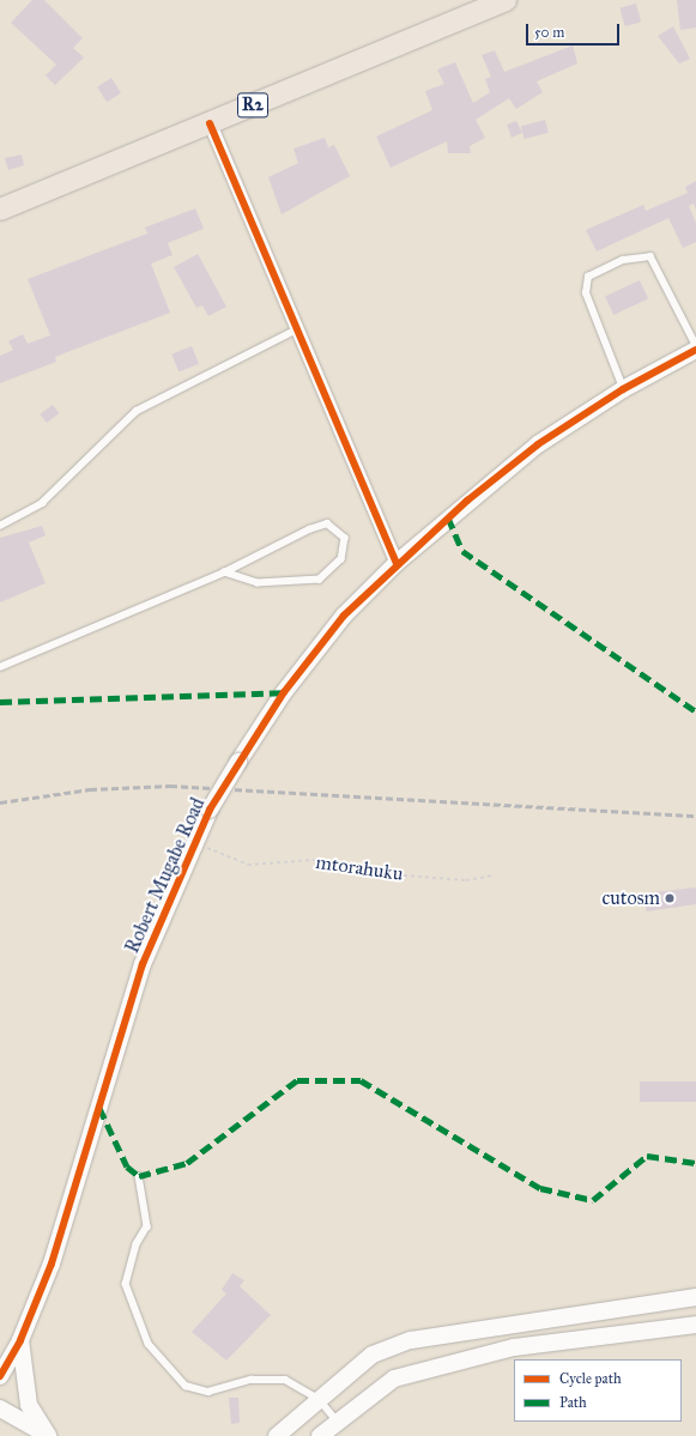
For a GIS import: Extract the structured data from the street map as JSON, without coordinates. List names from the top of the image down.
{
  "streets": {
    "highway": ["R2"],
    "street": ["Robert Mugabe Road"],
    "path": ["mtorahuku"]
  },
  "places": ["cutosm"],
  "legend": ["Cycle path", "Path"],
  "scale_bar": "50 m"
}
